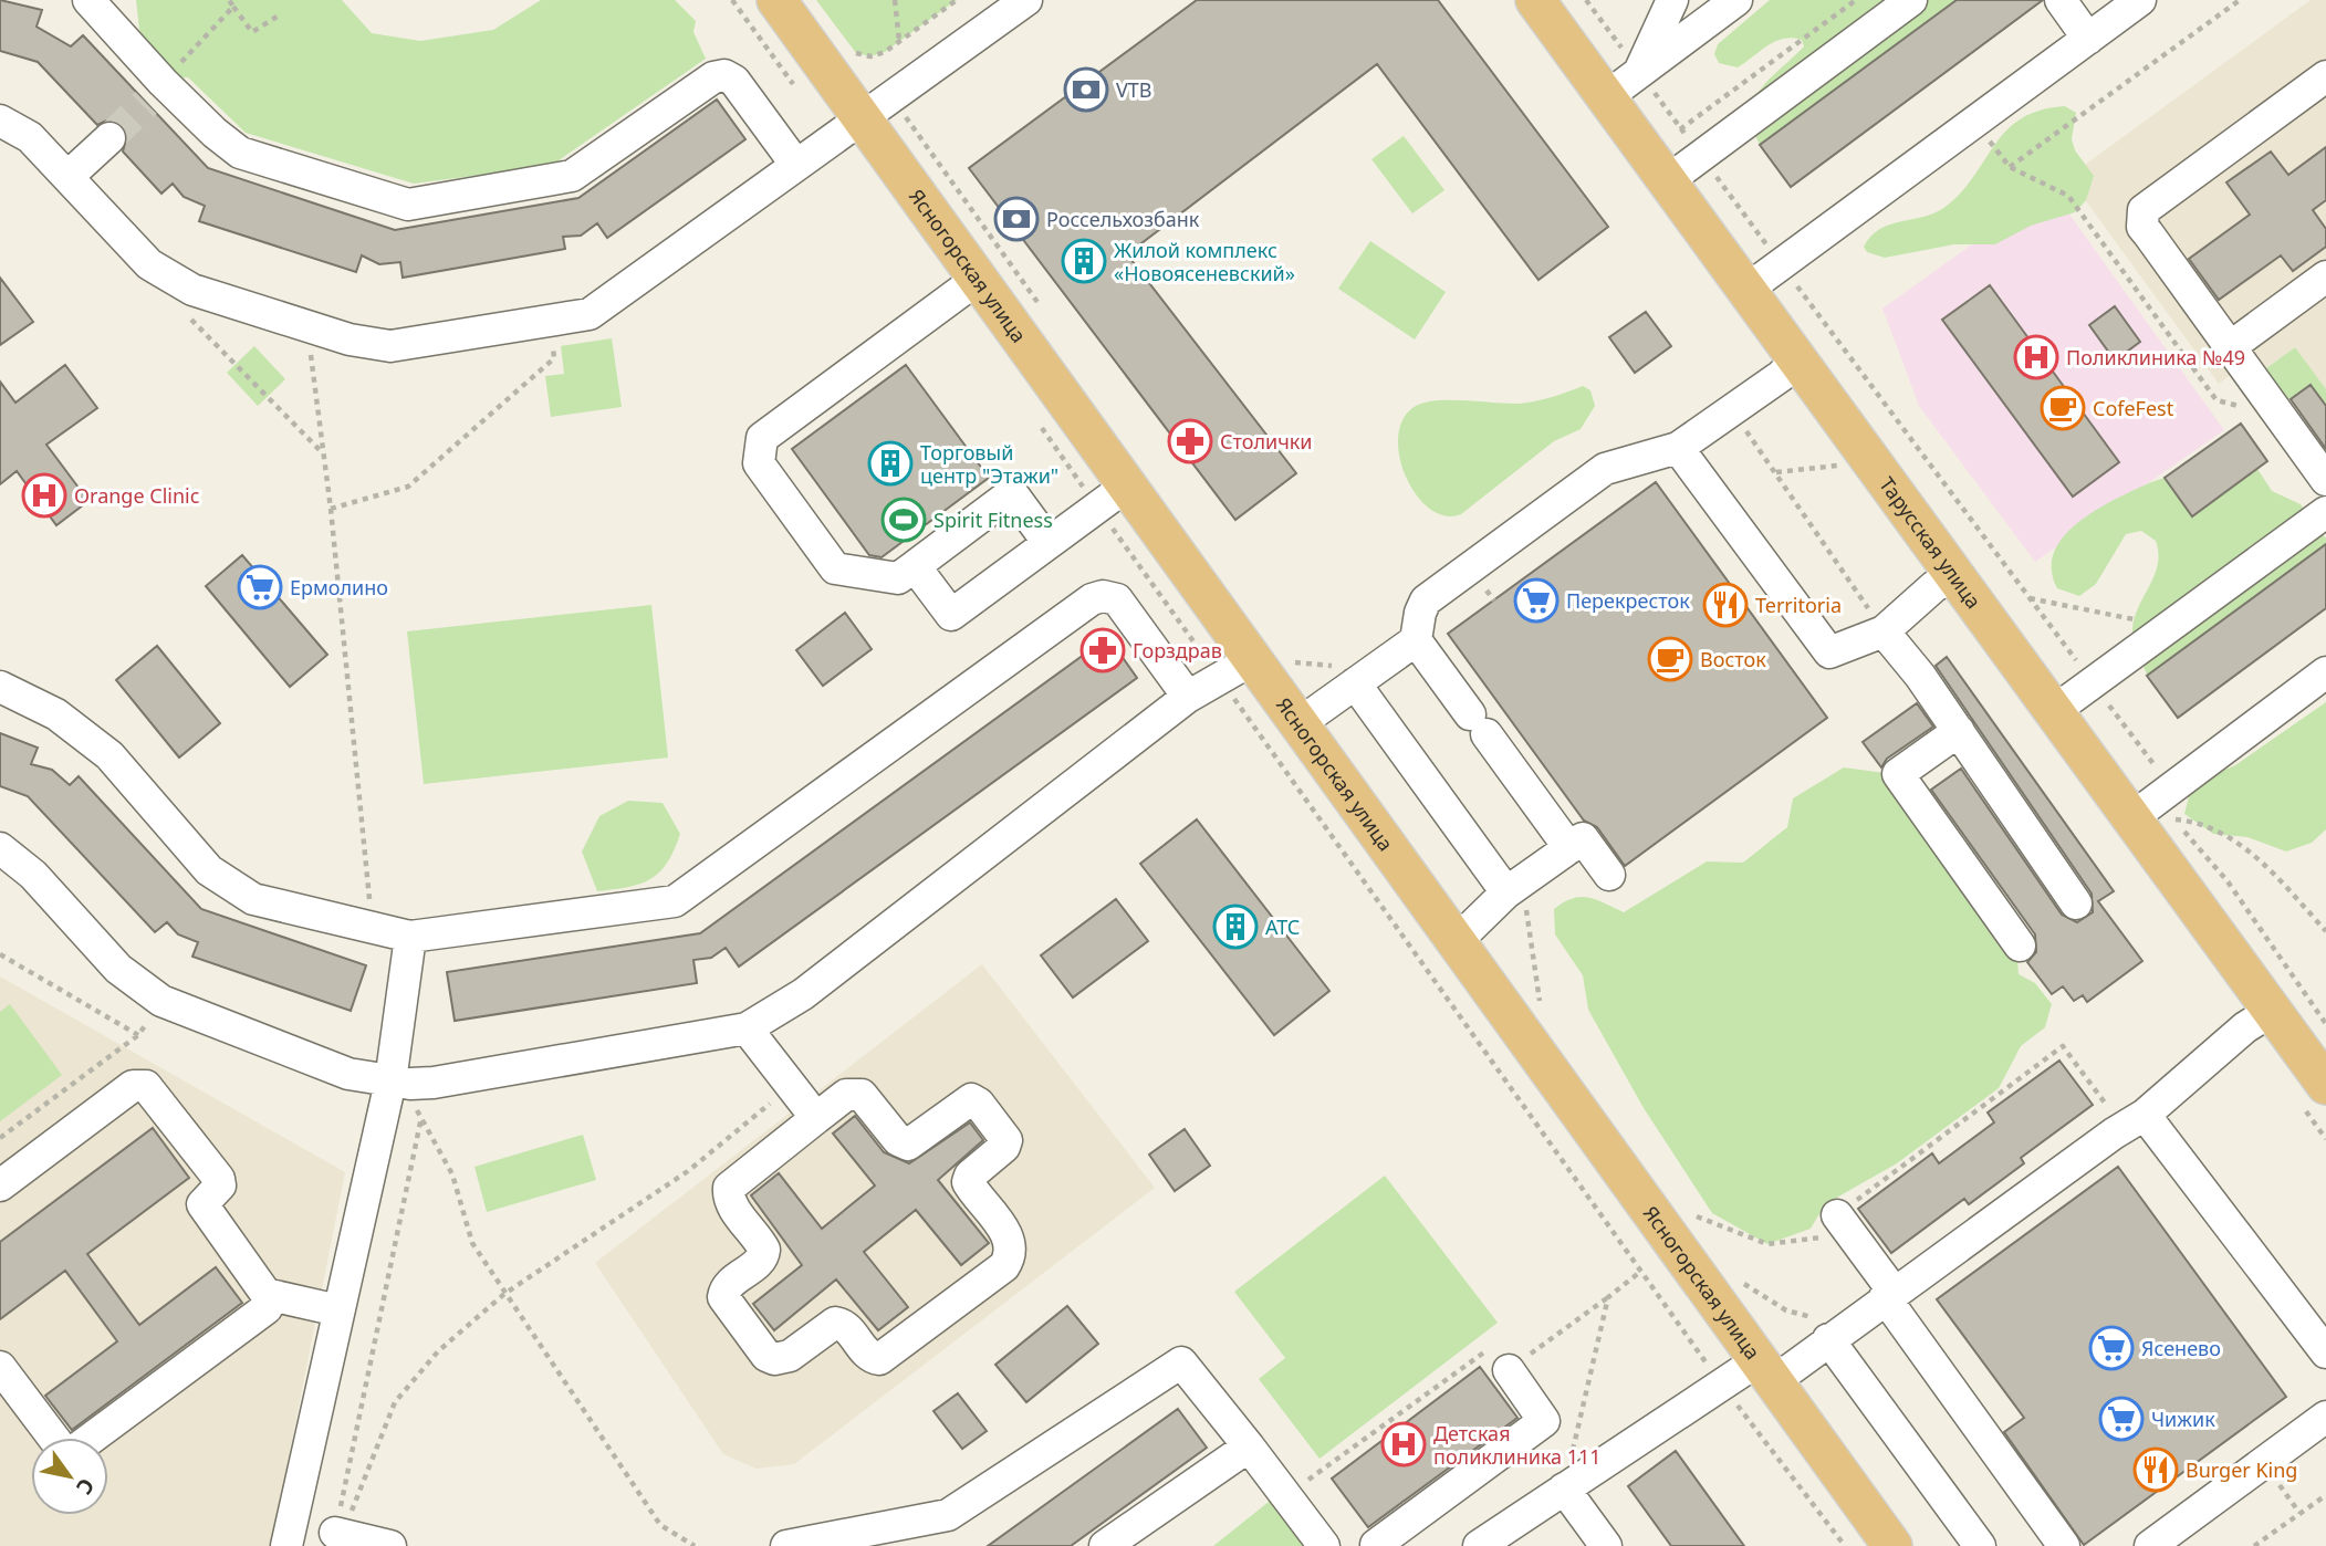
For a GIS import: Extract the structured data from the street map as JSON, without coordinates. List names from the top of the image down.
{
  "streets": {
    "main road": ["Ясногорская улица", "Тарусская улица"]
  },
  "places": {
    "bank": ["VTB", "Россельхозбанк"],
    "building": ["Жилой комплекс «Новоясеневский»", "Торговый центр \"Этажи\"", "АТС"],
    "hospital": ["Поликлиника №49", "Orange Clinic", "Детская поликлиника 111"],
    "cafe": ["CofeFest", "Восток"],
    "pharmacy": ["Столички", "Горздрав"],
    "sports": ["Spirit Fitness"],
    "supermarket": [
      "Ермолино",
      "Перекресток",
      "Ясенево",
      "Чижик"
    ],
    "restaurant": ["Territoria", "Burger King"]
  },
  "north": "bottom right"
}
